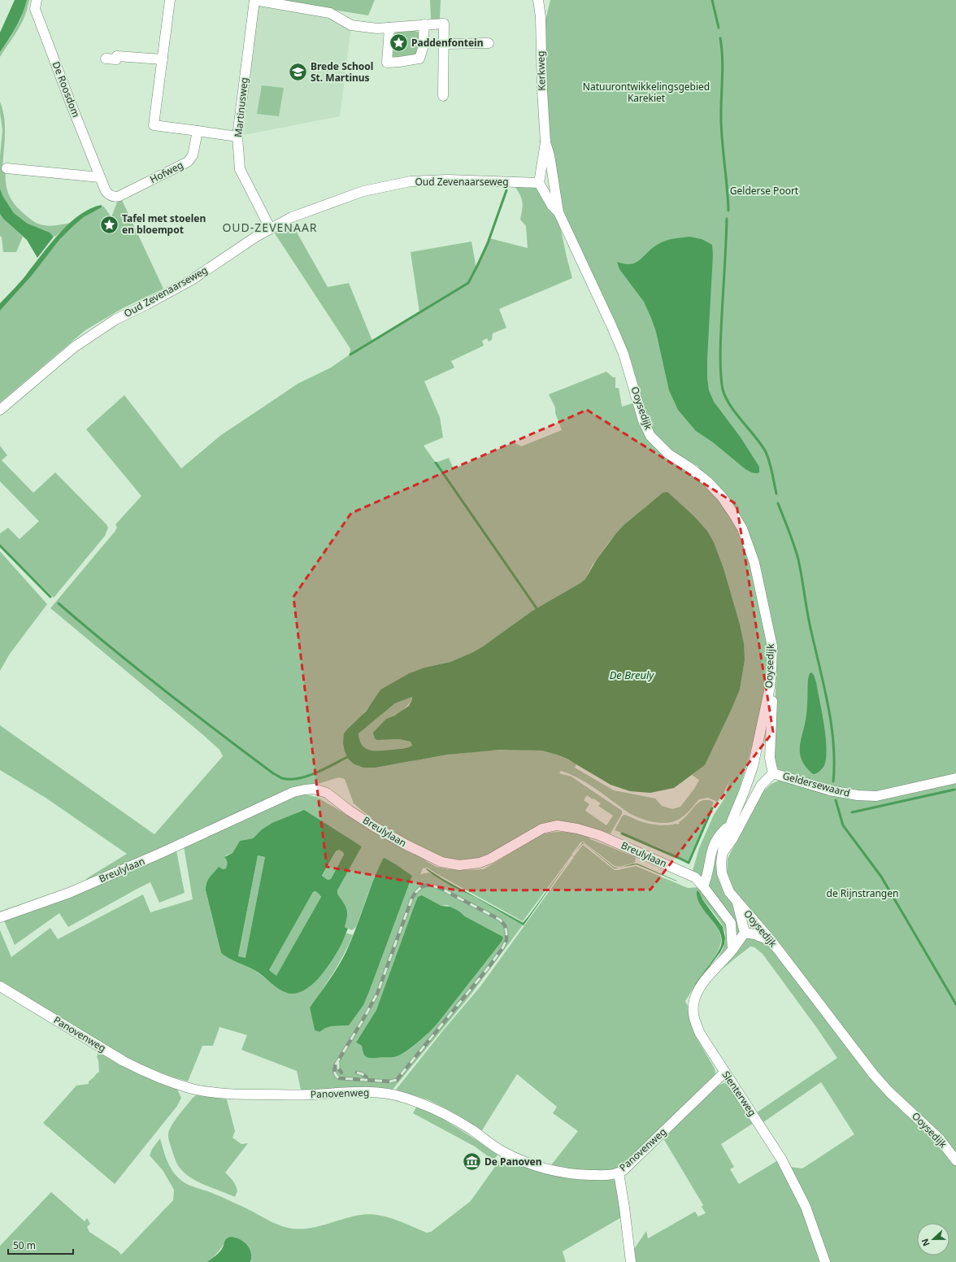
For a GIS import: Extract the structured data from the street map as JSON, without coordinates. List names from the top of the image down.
{
  "streets": {
    "street": [
      "Kerkweg",
      "De Roosdom",
      "Martinusweg",
      "Hofweg",
      "Oud Zevenaarseweg",
      "Ooysedijk",
      "Geldersewaard",
      "Breulylaan",
      "Panovenweg",
      "Slenterweg"
    ]
  },
  "crossings": [
    ["Kerkweg", "Ooysedijk"],
    ["De Roosdom", "Hofweg"],
    ["Martinusweg", "Oud Zevenaarseweg"],
    ["Breulylaan", "Slenterweg"],
    ["Panovenweg", "Slenterweg"]
  ],
  "districts": ["OUD-ZEVENAAR"],
  "water": ["De Breuly"],
  "parks": ["Natuurontwikkelingsgebied Karekiet", "Gelderse Poort", "de Rijnstrangen"],
  "places": {
    "place": ["Paddenfontein", "Tafel met stoelen en bloempot"],
    "school or university": ["Brede School St. Martinus"],
    "museum": ["De Panoven"]
  },
  "scale_bar": "50 m",
  "north": "left"
}
